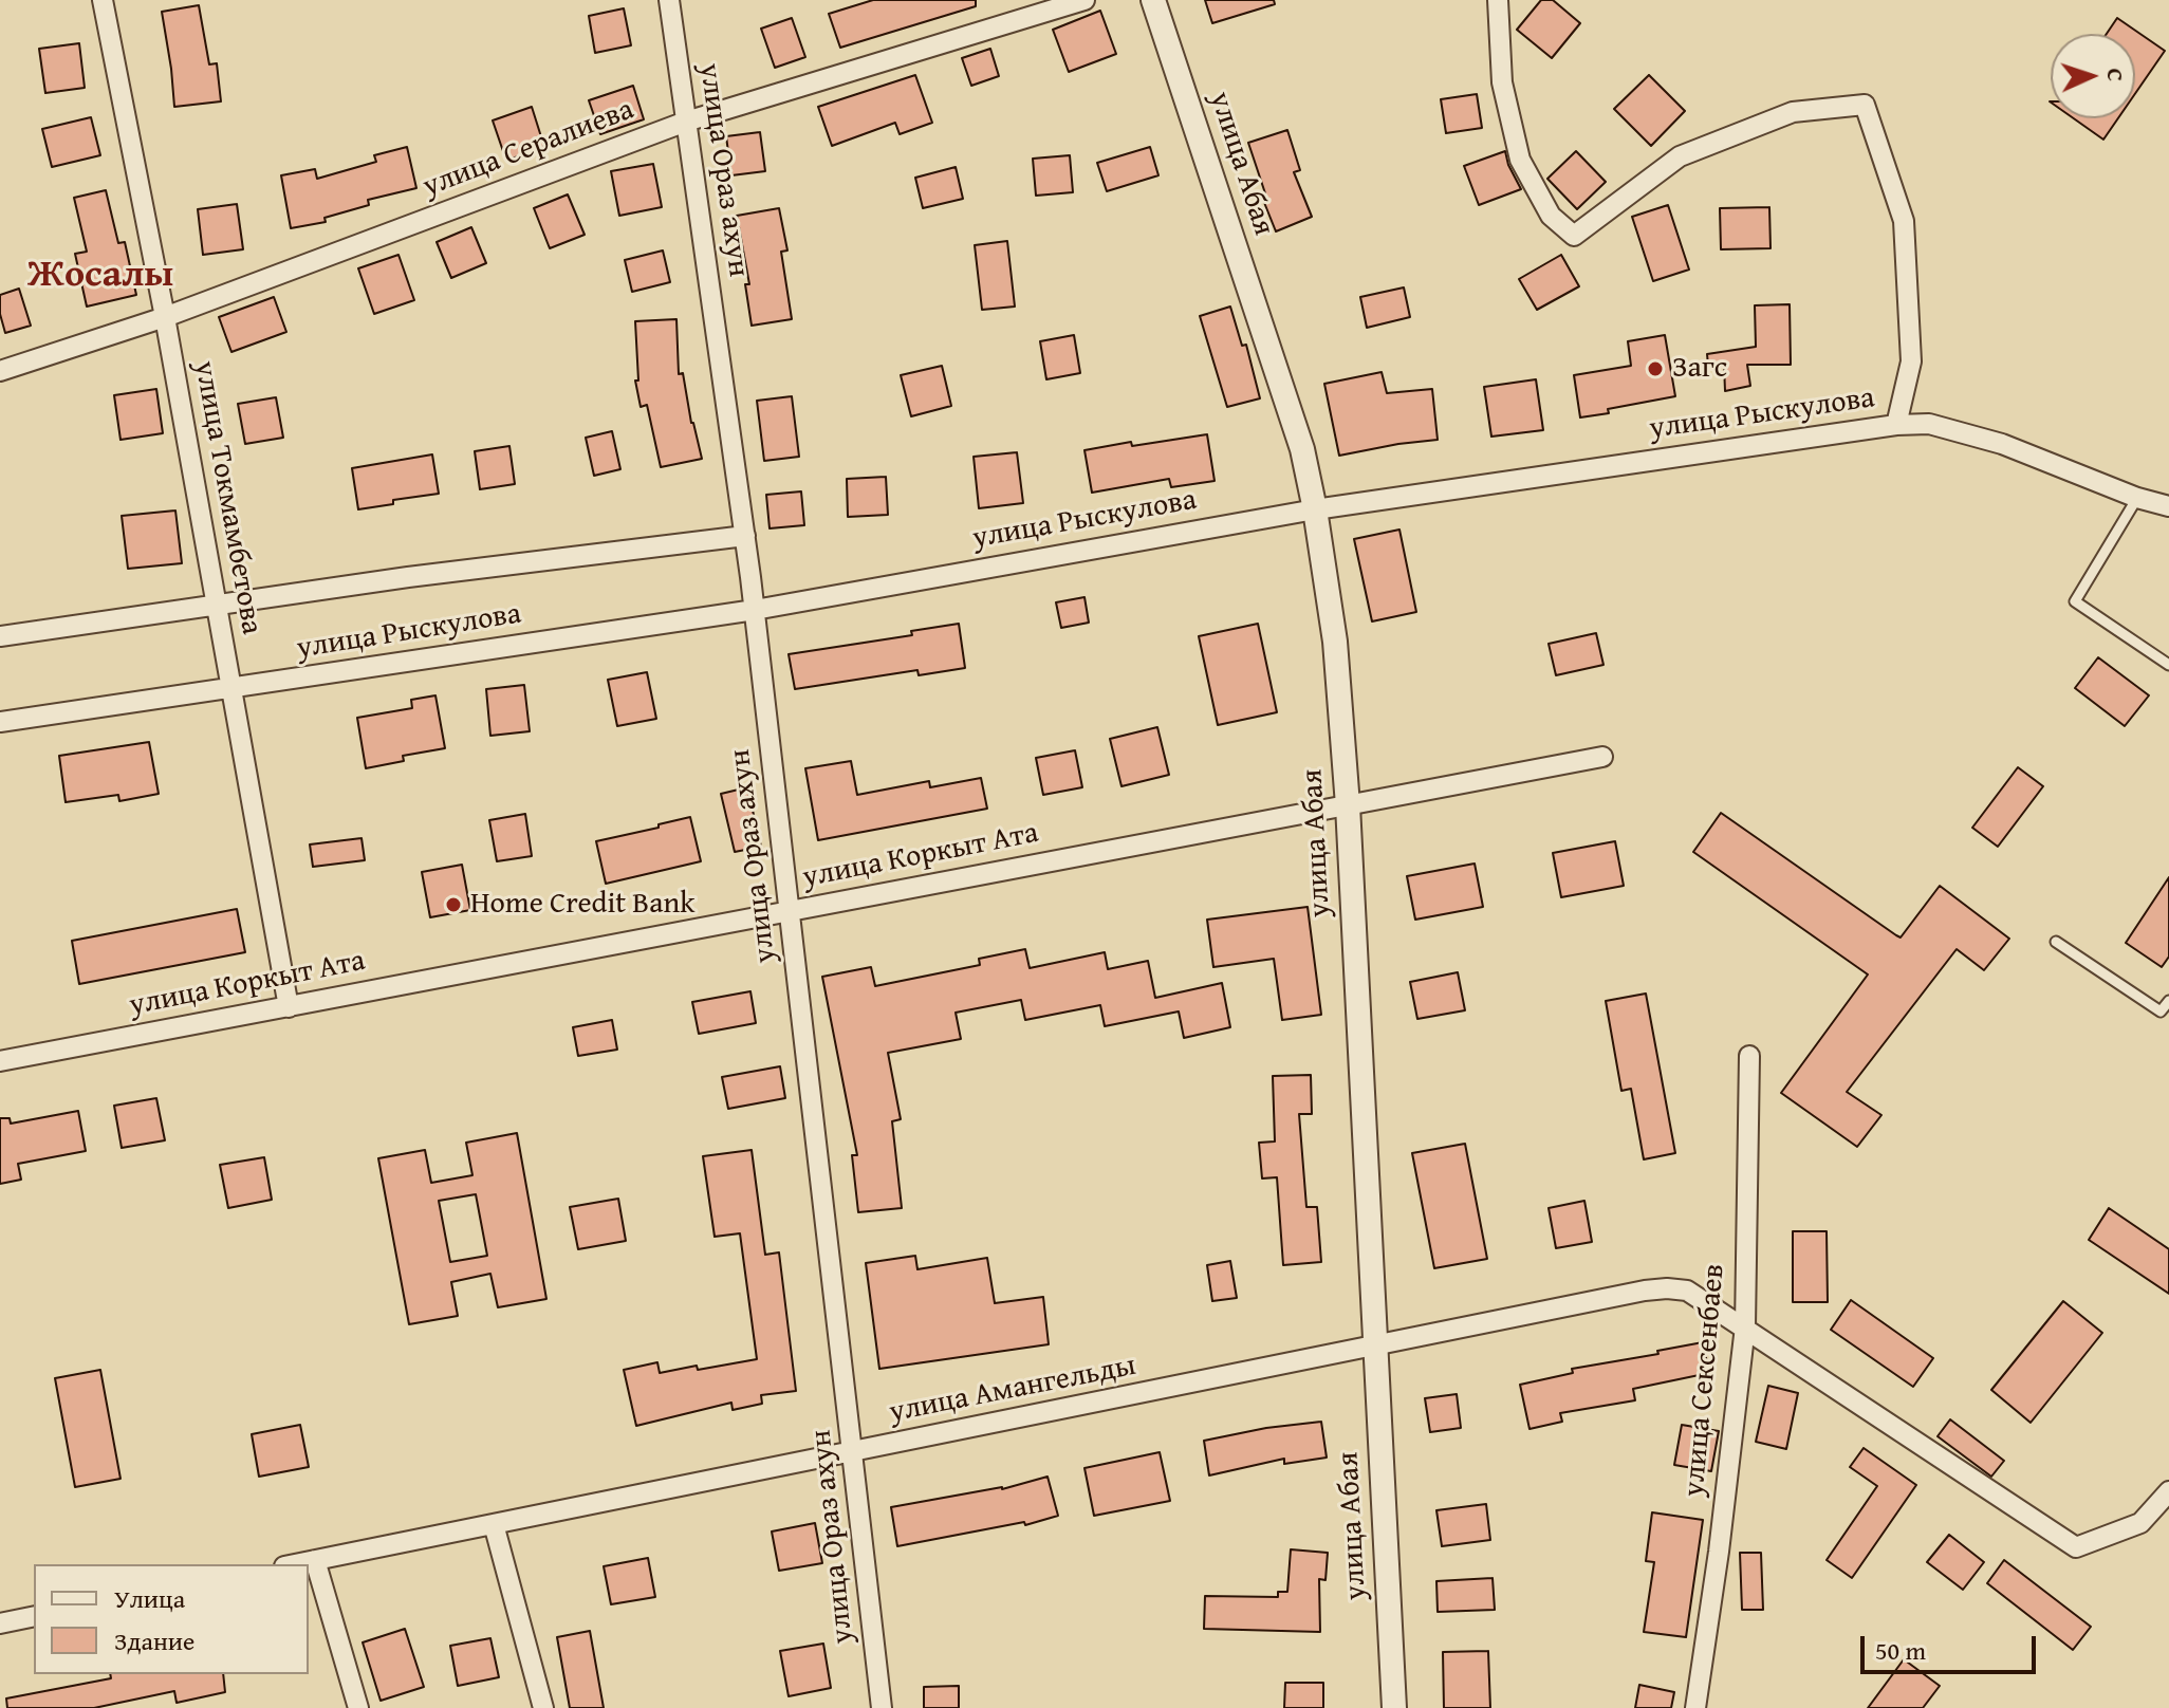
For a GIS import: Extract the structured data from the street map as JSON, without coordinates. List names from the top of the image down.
{
  "streets": {
    "street": [
      "улица Сералиева",
      "улица Абая",
      "улица Ораз ахун",
      "улица Рыскулова",
      "улица Токмамбетова",
      "улица Коркыт Ата",
      "улица Сексенбаев",
      "улица Амангельды"
    ]
  },
  "crossings": [
    ["улица Сералиева", "улица Ораз ахун"],
    ["улица Сералиева", "улица Токмамбетова"],
    ["улица Абая", "улица Рыскулова"],
    ["улица Абая", "улица Коркыт Ата"],
    ["улица Абая", "улица Амангельды"],
    ["улица Ораз ахун", "улица Рыскулова"],
    ["улица Ораз ахун", "улица Коркыт Ата"],
    ["улица Ораз ахун", "улица Амангельды"],
    ["улица Рыскулова", "улица Токмамбетова"],
    ["улица Токмамбетова", "улица Коркыт Ата"],
    ["улица Сексенбаев", "улица Амангельды"]
  ],
  "districts": ["Жосалы"],
  "places": ["Загс", "Home Credit Bank"],
  "legend": ["Улица", "Здание"],
  "scale_bar": "50 m",
  "north": "right"
}
